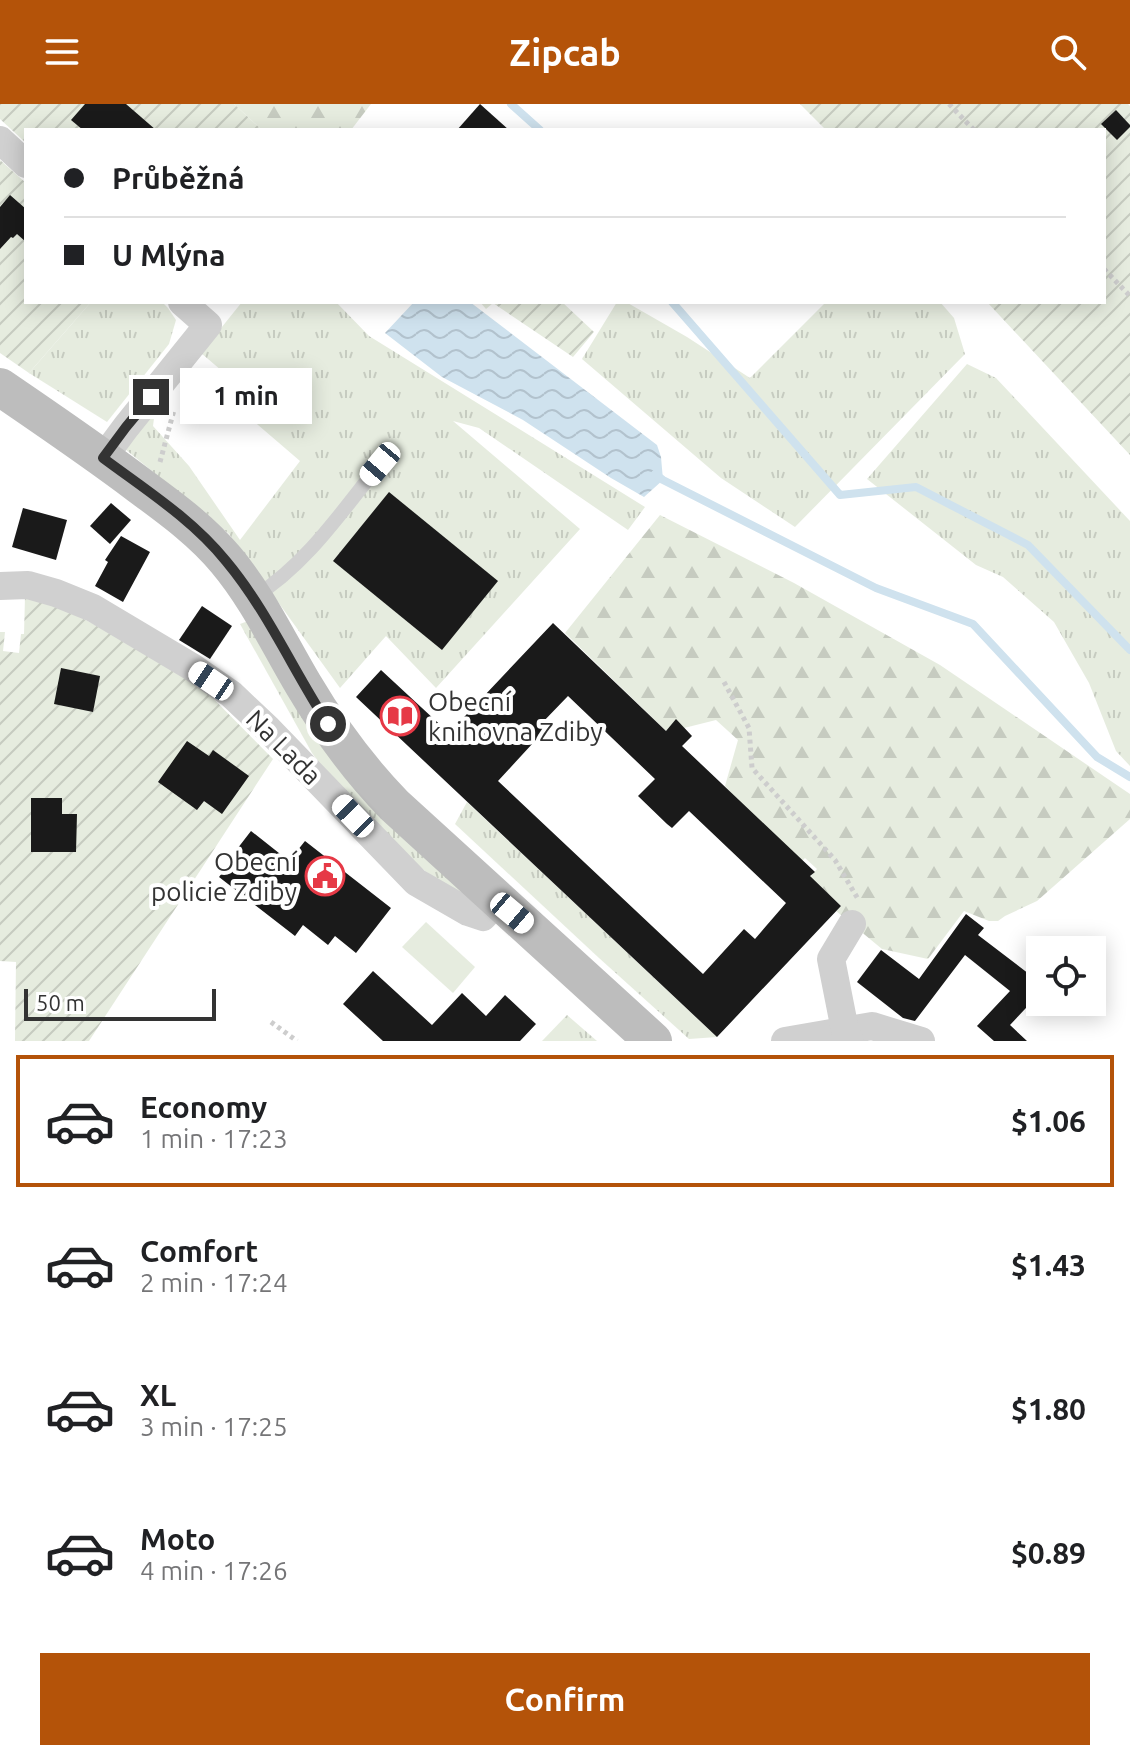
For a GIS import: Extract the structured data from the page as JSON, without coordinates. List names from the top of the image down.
{
  "streets": {
    "street": ["Na Lada"]
  },
  "places": {
    "library": ["Obecní knihovna Zdiby"],
    "public building": ["Obecní policie Zdiby"]
  },
  "scale_bar": "50 m",
  "page": {
    "header": "Zipcab",
    "banner": ["Průběžná", "U Mlýna"],
    "bubble": "1 min",
    "scale": "50 m",
    "list": [
      {
        "name": "Economy",
        "note": "1 min · 17:23",
        "value": "$1.06"
      },
      {
        "name": "Comfort",
        "note": "2 min · 17:24",
        "value": "$1.43"
      },
      {
        "name": "XL",
        "note": "3 min · 17:25",
        "value": "$1.80"
      },
      {
        "name": "Moto",
        "note": "4 min · 17:26",
        "value": "$0.89"
      }
    ],
    "buttons": "Confirm"
  }
}
